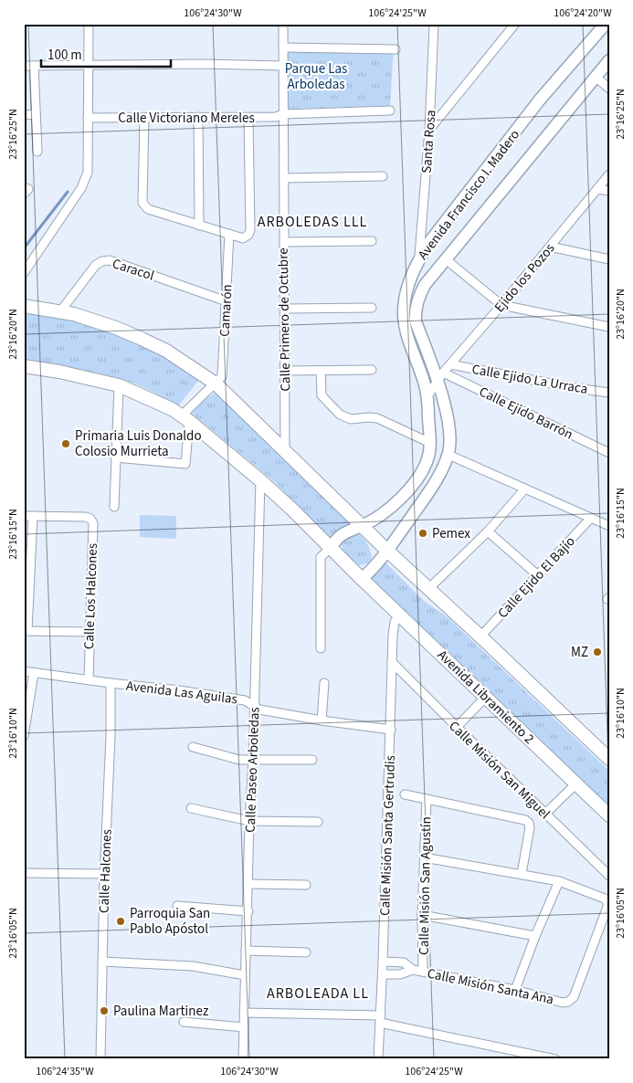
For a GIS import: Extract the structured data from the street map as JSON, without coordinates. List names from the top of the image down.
{
  "streets": {
    "main road": ["Avenida Libramiento 2"],
    "street": [
      "Calle Victoriano Mereles",
      "Santa Rosa",
      "Avenida Francisco I. Madero",
      "Caracol",
      "Ejido los Pozos",
      "Camarón",
      "Calle Primero de Octubre",
      "Calle Ejido La Urraca",
      "Calle Ejido Barrón",
      "Calle Ejido El Bajío",
      "Calle Los Halcones",
      "Avenida Las Aguilas",
      "Calle Paseo Arboledas",
      "Calle Misión San Miguel",
      "Calle Misión Santa Gertrudis",
      "Calle Halcones",
      "Calle Misión San Agustín",
      "Calle Misión Santa Ana"
    ]
  },
  "crossings": [
    ["Calle Victoriano Mereles", "Calle Primero de Octubre"],
    ["Santa Rosa", "Avenida Francisco I. Madero"],
    ["Avenida Francisco I. Madero", "Ejido los Pozos"],
    ["Avenida Francisco I. Madero", "Calle Ejido Barrón"],
    ["Caracol", "Camarón"],
    ["Ejido los Pozos", "Calle Ejido La Urraca"],
    ["Ejido los Pozos", "Calle Ejido Barrón"],
    ["Calle Los Halcones", "Avenida Las Aguilas"],
    ["Avenida Las Aguilas", "Calle Paseo Arboledas"],
    ["Avenida Las Aguilas", "Calle Misión Santa Gertrudis"],
    ["Avenida Las Aguilas", "Calle Halcones"],
    ["Avenida Libramiento 2", "Calle Paseo Arboledas"],
    ["Avenida Libramiento 2", "Calle Misión Santa Gertrudis"],
    ["Calle Misión San Miguel", "Calle Misión Santa Gertrudis"],
    ["Calle Misión Santa Gertrudis", "Calle Misión Santa Ana"],
    ["Calle Misión San Agustín", "Calle Misión Santa Ana"]
  ],
  "districts": ["ARBOLEDAS LLL", "ARBOLEADA LL"],
  "parks": ["Parque Las Arboledas"],
  "places": [
    "Primaria Luis Donaldo Colosio Murrieta",
    "Pemex",
    "MZ",
    "Parroquia San Pablo Apóstol",
    "Paulina Martinez"
  ],
  "scale_bar": "100 m",
  "coordinates": [
    "106°24'30\"W",
    "106°24'25\"W",
    "106°24'20\"W",
    "23°16'25\"N",
    "23°16'20\"N",
    "23°16'15\"N",
    "23°16'10\"N",
    "23°16'05\"N",
    "106°24'35\"W"
  ]
}
